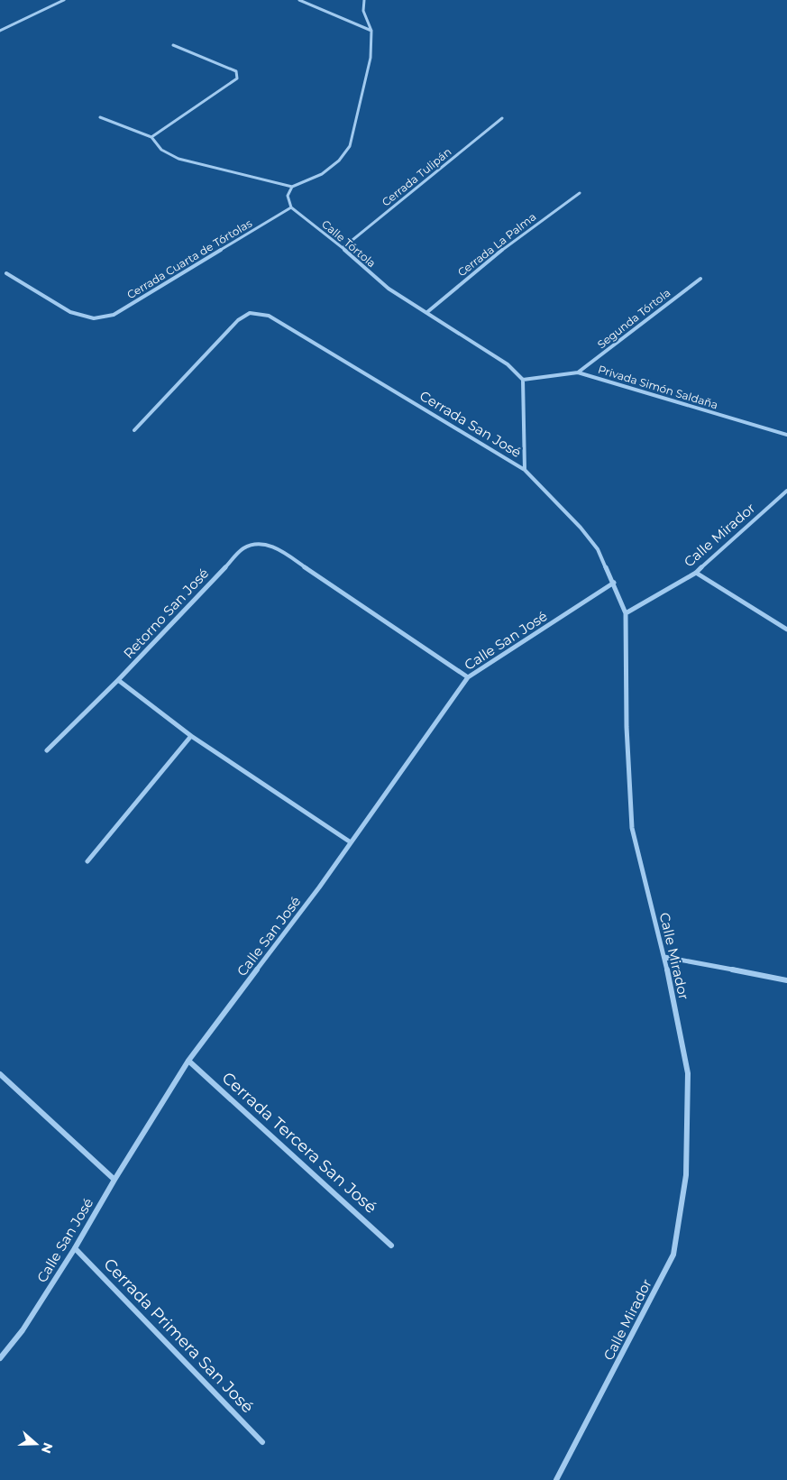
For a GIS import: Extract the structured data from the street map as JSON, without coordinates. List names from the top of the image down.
{
  "streets": {
    "street": [
      "Cerrada Tulipán",
      "Calle Tórtola",
      "Cerrada La Palma",
      "Cerrada Cuarta de Tórtolas",
      "Segunda Tórtola",
      "Privada Simón Saldaña",
      "Cerrada San José",
      "Calle Mirador",
      "Retorno San José",
      "Calle San José",
      "Cerrada Tercera San José",
      "Cerrada Primera San José"
    ]
  },
  "crossings": [
    ["Cerrada Tulipán", "Calle Tórtola"],
    ["Calle Tórtola", "Cerrada La Palma"],
    ["Calle Tórtola", "Cerrada Cuarta de Tórtolas"],
    ["Calle Tórtola", "Privada Simón Saldaña"],
    ["Segunda Tórtola", "Privada Simón Saldaña"],
    ["Cerrada San José", "Calle Mirador"],
    ["Cerrada San José", "Calle San José"],
    ["Retorno San José", "Calle San José"],
    ["Calle San José", "Cerrada Tercera San José"],
    ["Calle San José", "Cerrada Primera San José"]
  ],
  "north": "right"
}
